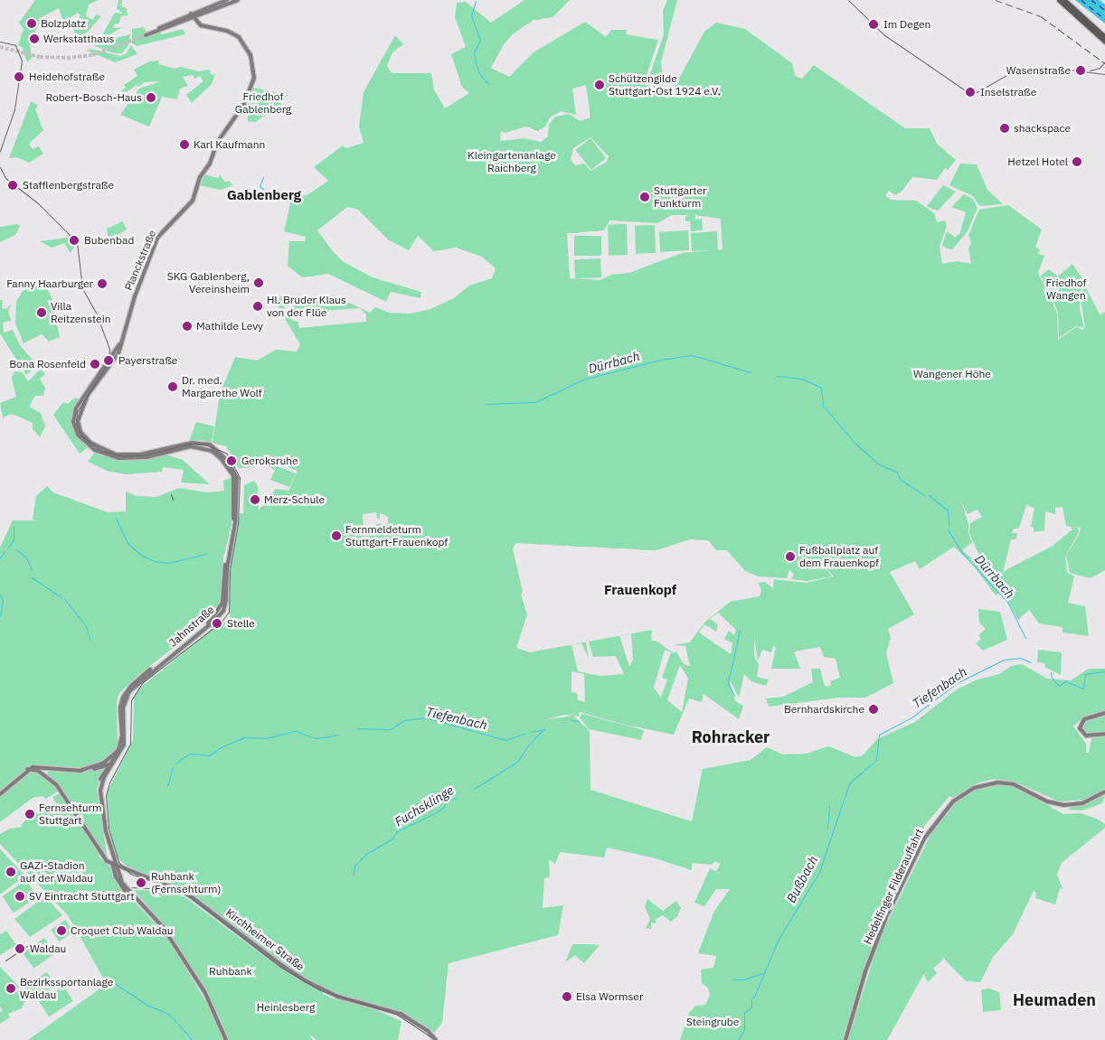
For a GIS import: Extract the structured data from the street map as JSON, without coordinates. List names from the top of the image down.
{
  "streets": {
    "main road": [
      "Planckstraße",
      "Jahnstraße",
      "Hedelfinger Filderauffahrt",
      "Kirchheimer Straße"
    ]
  },
  "crossings": [
    ["Planckstraße", "Jahnstraße"],
    ["Jahnstraße", "Kirchheimer Straße"]
  ],
  "districts": [
    "Gablenberg",
    "Frauenkopf",
    "Rohracker",
    "Heumaden"
  ],
  "water": [
    "Dürrbach",
    "Tiefenbach",
    "Fuchsklinge",
    "Bußbach"
  ],
  "parks": [
    "Friedhof Gablenberg",
    "Kleingartenanlage Raichberg",
    "Friedhof Wangen",
    "Wangener Höhe",
    "Ruhbank",
    "Heinlesberg",
    "Steingrube"
  ],
  "places": [
    "Bolzplatz",
    "Im Degen",
    "Werkstatthaus",
    "Wasenstraße",
    "Heidehofstraße",
    "Schützengilde Stuttgart-Ost 1924 e.V.",
    "Inselstraße",
    "Robert-Bosch-Haus",
    "shackspace",
    "Karl Kaufmann",
    "Hetzel Hotel",
    "Stafflenbergstraße",
    "Stuttgarter Funkturm",
    "Bubenbad",
    "SKG Gablenberg, Vereinsheim",
    "Fanny Haarburger",
    "Hl. Bruder Klaus von der Flüe",
    "Villa Reitzenstein",
    "Mathilde Levy",
    "Payerstraße",
    "Bona Rosenfeld",
    "Dr. med. Margarethe Wolf",
    "Geroksruhe",
    "Merz-Schule",
    "Fernmeldeturm Stuttgart-Frauenkopf",
    "Fußballplatz auf dem Frauenkopf",
    "Stelle",
    "Bernhardskirche",
    "Fernsehturm Stuttgart",
    "GAZi-Stadion auf der Waldau",
    "Ruhbank (Fernsehturm)",
    "SV Eintracht Stuttgart",
    "Croquet Club Waldau",
    "Waldau",
    "Bezirkssportanlage Waldau",
    "Elsa Wormser"
  ]
}
